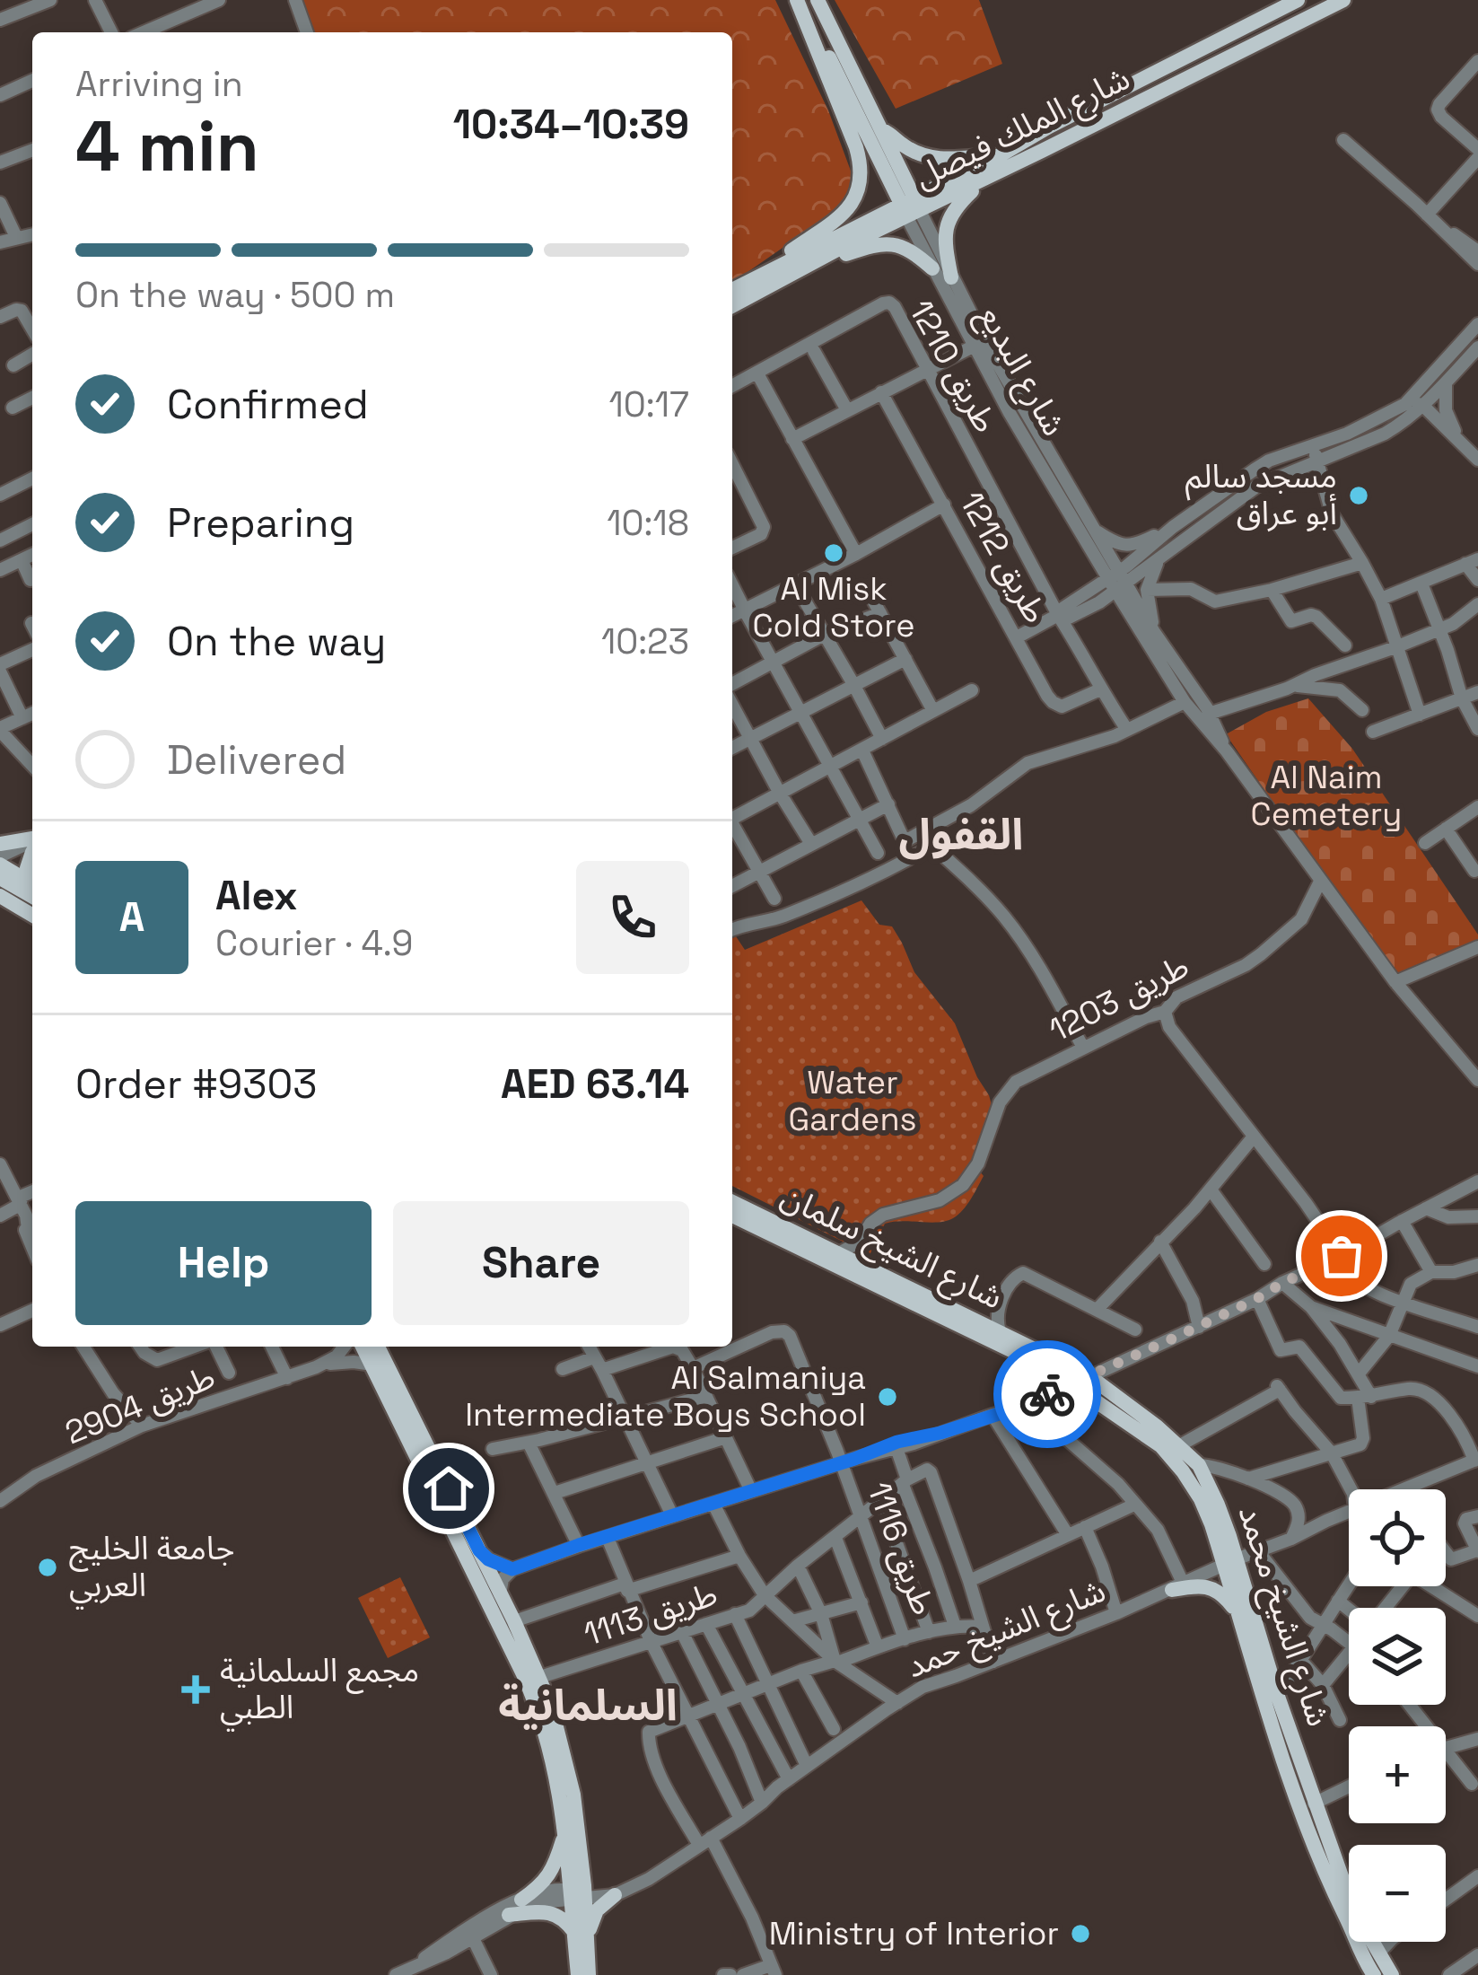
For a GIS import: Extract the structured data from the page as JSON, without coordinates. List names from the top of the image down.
{
  "streets": {
    "main road": [
      "شارع الملك فيصل",
      "شارع البديع",
      "شارع الشيخ سلمان",
      "شارع الشيخ محمد"
    ],
    "street": [
      "طريق 1210",
      "طريق 1212",
      "طريق 1203",
      "طريق 2904",
      "طريق 1116",
      "طريق 1113",
      "شارع الشيخ حمد"
    ]
  },
  "crossings": [
    ["شارع الملك فيصل", "شارع البديع"],
    ["طريق 1210", "طريق 1212"],
    ["شارع البديع", "طريق 1203"],
    ["طريق 1203", "شارع الشيخ سلمان"],
    ["شارع الشيخ سلمان", "شارع الشيخ محمد"],
    ["طريق 1116", "طريق 1113"],
    ["شارع الشيخ محمد", "شارع الشيخ حمد"]
  ],
  "districts": ["القفول", "السلمانية"],
  "parks": ["Al Naim Cemetery", "Water Gardens"],
  "places": {
    "other": [
      "مسجد سالم أبو عراق",
      "Al Misk Cold Store",
      "Al Salmaniya Intermediate Boys School",
      "جامعة الخليج العربي",
      "Ministry of Interior"
    ],
    "health": ["مجمع السلمانية الطبي"]
  },
  "page": {
    "heading": ["4 min", "Arriving in", "10:34–10:39"],
    "panel": [
      "Alex",
      "Courier · 4.9",
      "Order #9303",
      "AED 63.14"
    ],
    "bar": "On the way · 500 m",
    "list": [
      ["Confirmed", "10:17"],
      ["Preparing", "10:18"],
      ["On the way", "10:23"],
      "Delivered"
    ],
    "round": "A",
    "buttons": ["Help", "Share"],
    "map_buttons": ["+", "−"]
  }
}
